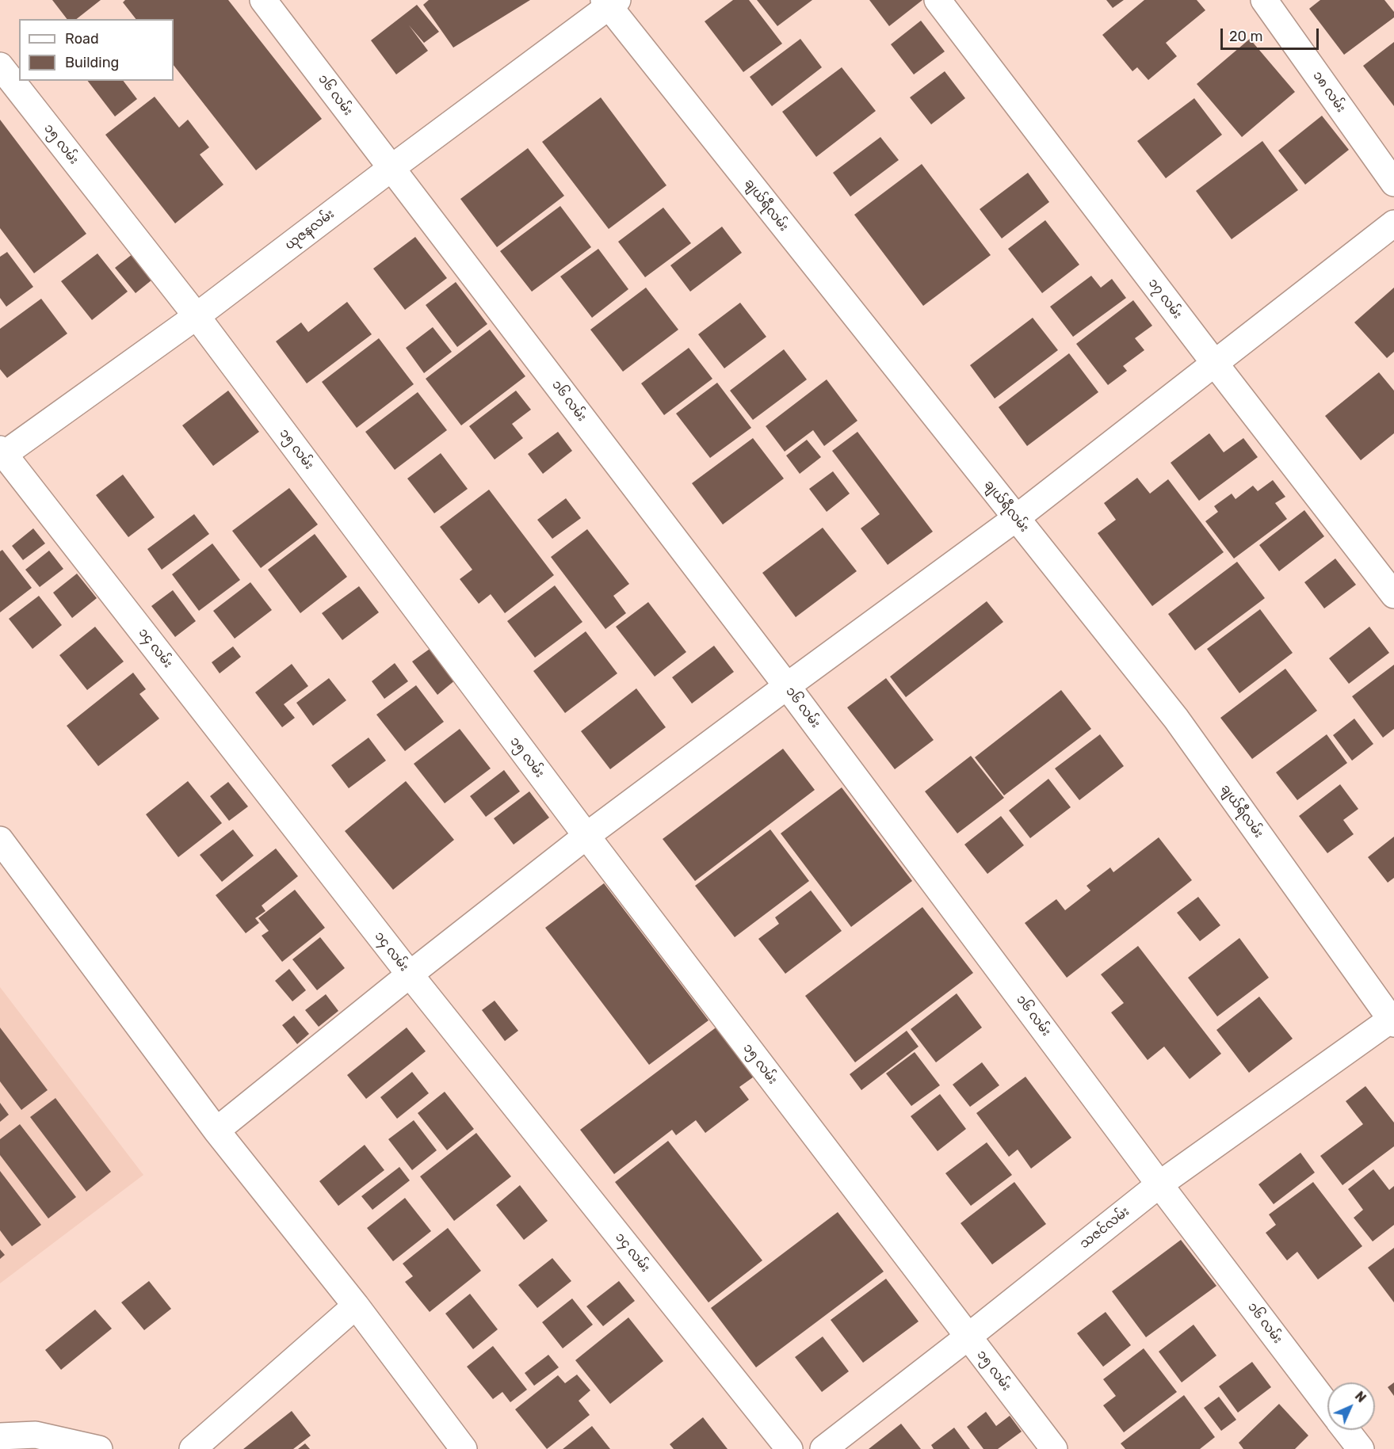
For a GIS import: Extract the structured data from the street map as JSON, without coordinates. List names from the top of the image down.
{
  "streets": {
    "street": [
      "၁၈ လမ်း",
      "၁၆ လမ်း",
      "၁၅ လမ်း",
      "ချယ်ရီလမ်း",
      "ယုဇနလမ်း",
      "၁၇ လမ်း",
      "၁၄ လမ်း",
      "သဇင်လမ်း"
    ]
  },
  "crossings": [
    ["၁၆ လမ်း", "ယုဇနလမ်း"],
    ["၁၆ လမ်း", "သဇင်လမ်း"],
    ["၁၅ လမ်း", "ယုဇနလမ်း"],
    ["၁၅ လမ်း", "သဇင်လမ်း"],
    ["ချယ်ရီလမ်း", "ယုဇနလမ်း"],
    ["ချယ်ရီလမ်း", "သဇင်လမ်း"],
    ["ယုဇနလမ်း", "၁၄ လမ်း"]
  ],
  "legend": ["Road", "Building"],
  "scale_bar": "20 m",
  "north": "top right"
}
